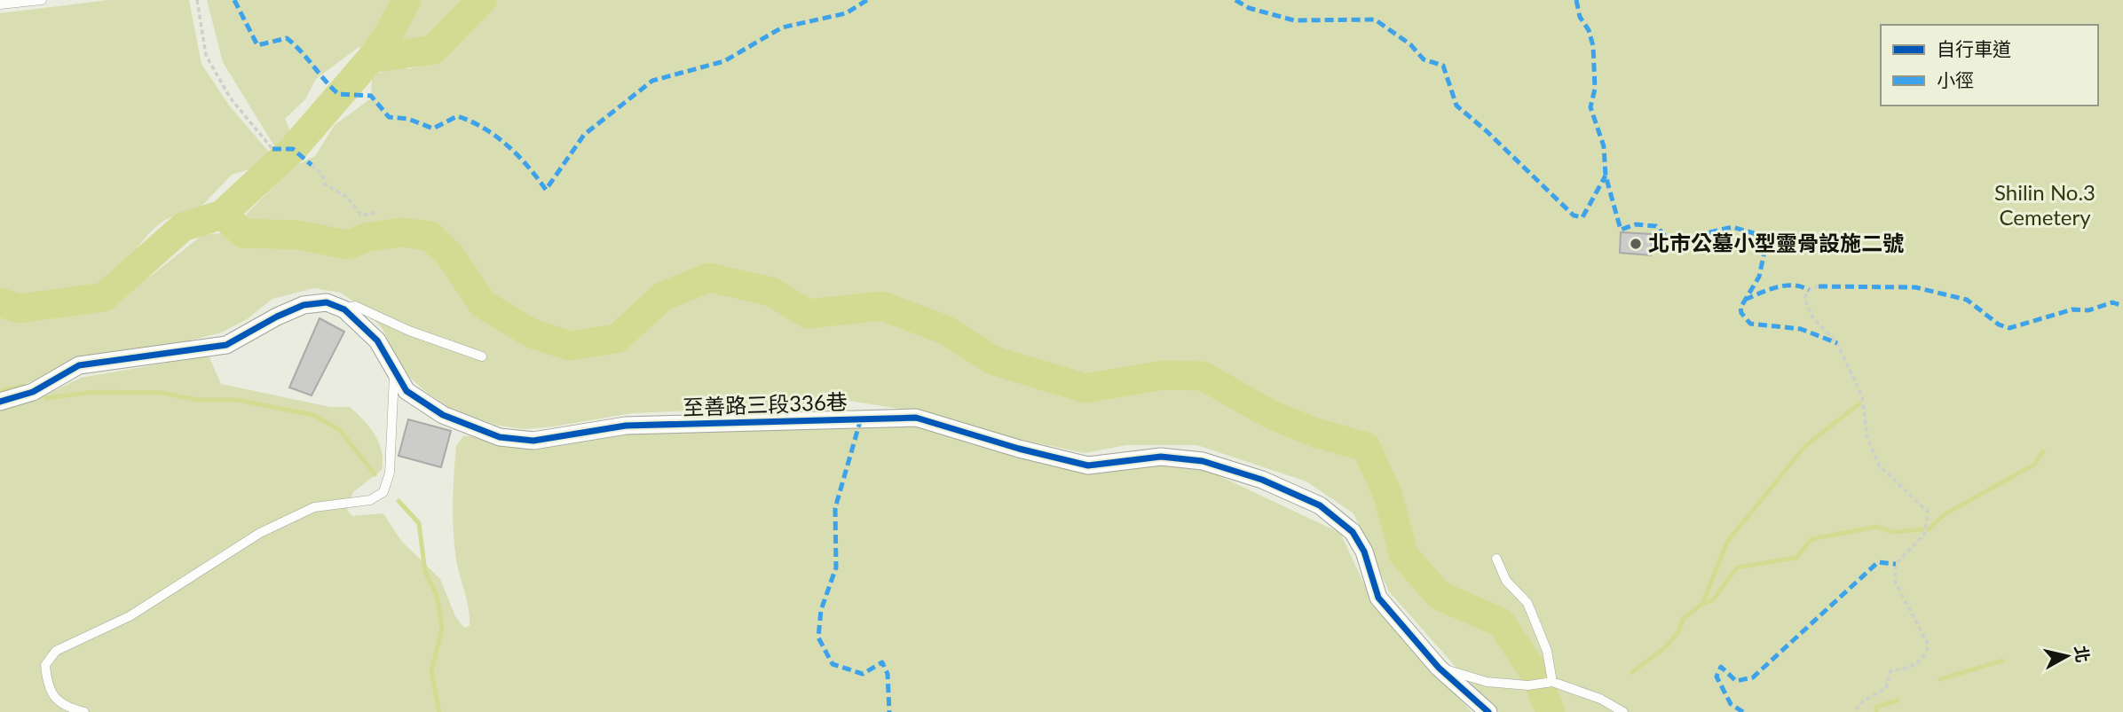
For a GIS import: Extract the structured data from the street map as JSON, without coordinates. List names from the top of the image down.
{
  "streets": {
    "street": ["至善路三段336巷"]
  },
  "parks": ["Shilin No.3 Cemetery"],
  "places": ["北市公墓小型靈骨設施二號"],
  "legend": ["自行車道", "小徑"],
  "north": "right"
}
